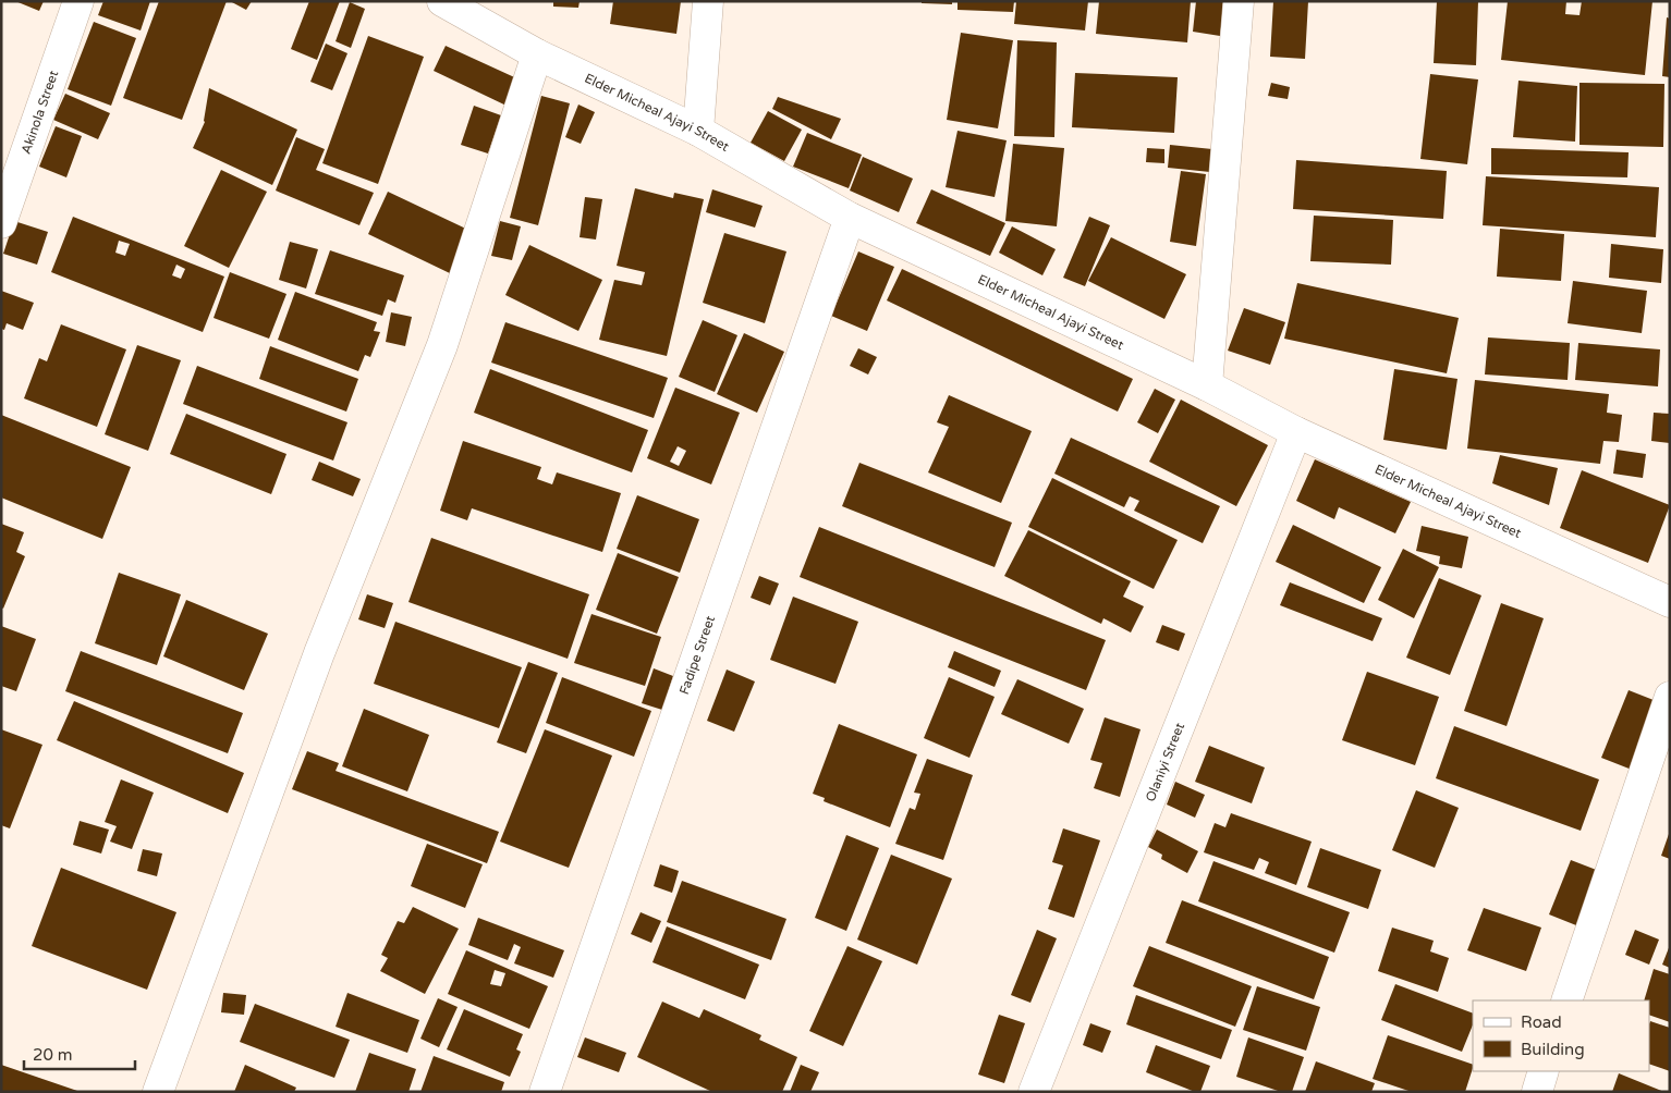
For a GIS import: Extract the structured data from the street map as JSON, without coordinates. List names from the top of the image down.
{
  "streets": {
    "street": [
      "Akinola Street",
      "Elder Micheal Ajayi Street",
      "Fadipe Street",
      "Olaniyi Street"
    ]
  },
  "crossings": [
    ["Elder Micheal Ajayi Street", "Fadipe Street"],
    ["Elder Micheal Ajayi Street", "Olaniyi Street"]
  ],
  "legend": ["Road", "Building"],
  "scale_bar": "20 m"
}
